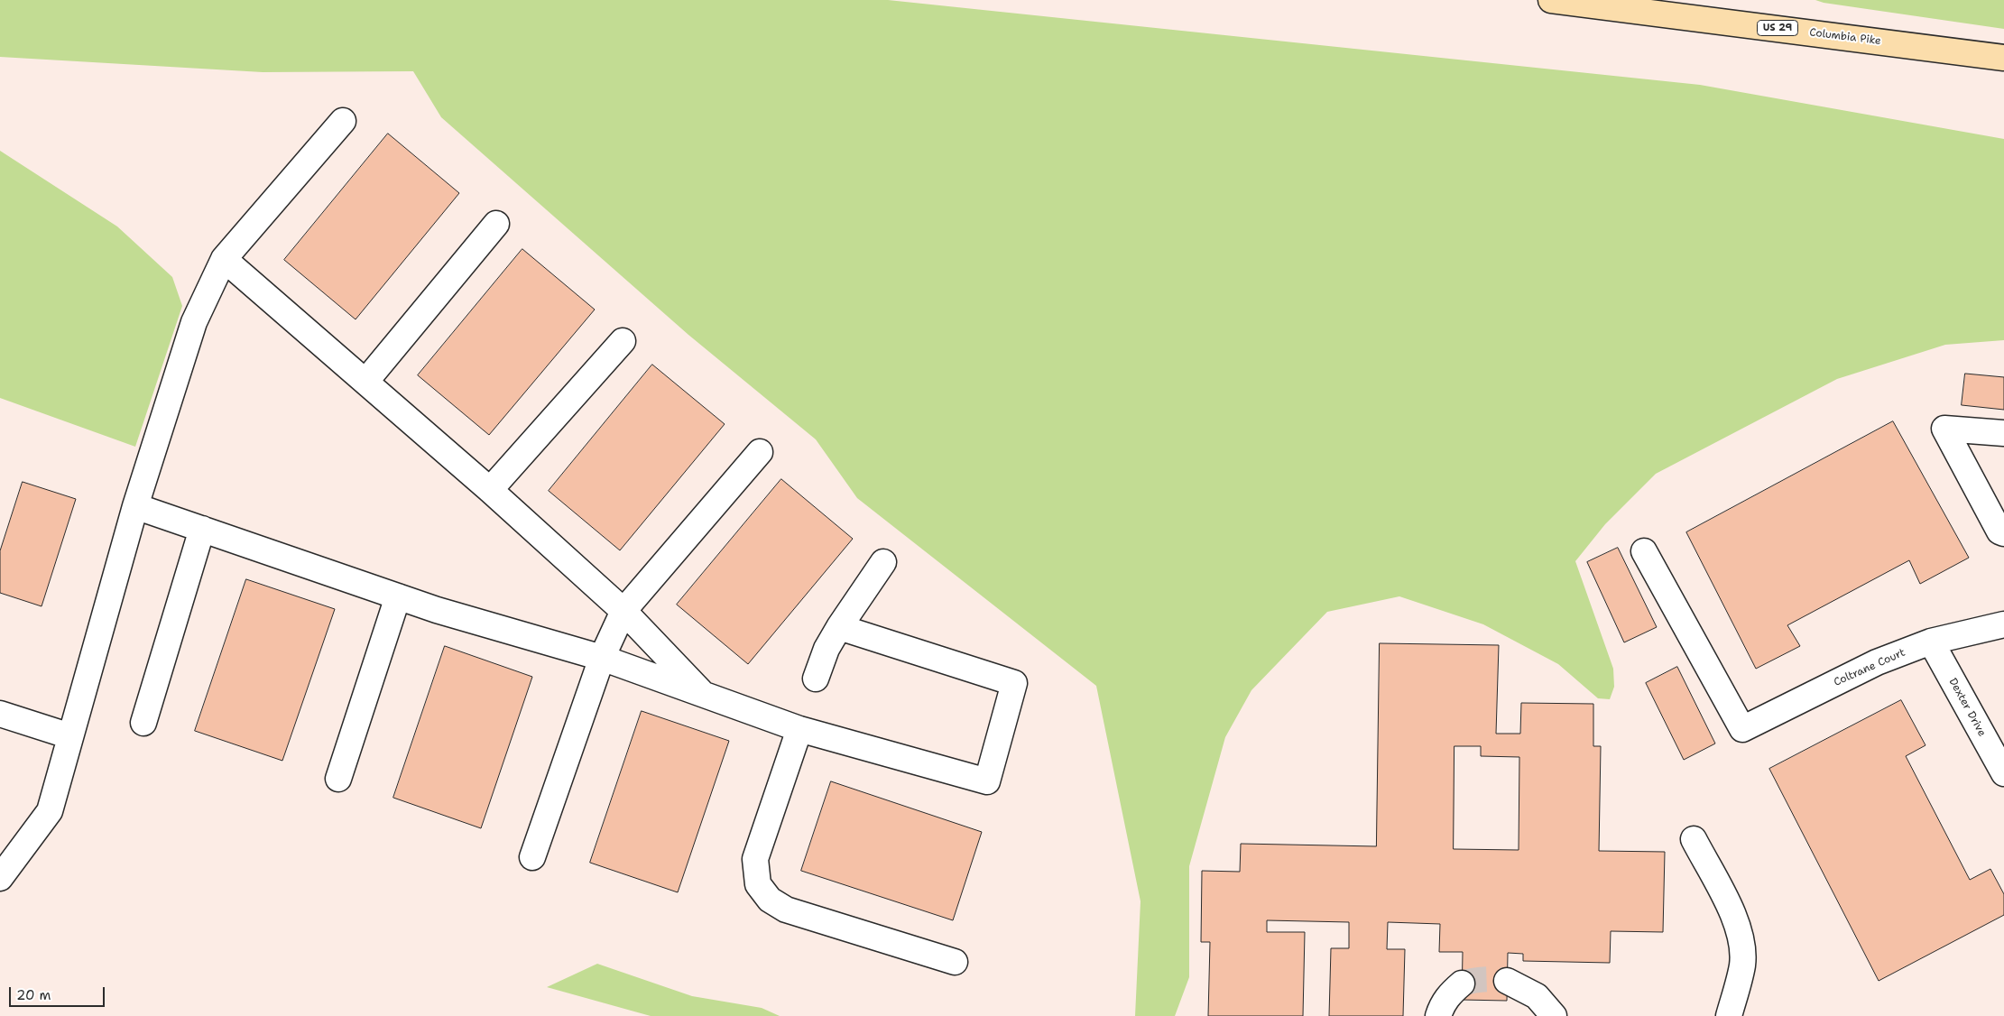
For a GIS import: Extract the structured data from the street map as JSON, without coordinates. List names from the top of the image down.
{
  "streets": {
    "highway": ["US 29", "Columbia Pike"],
    "street": ["Coltrane Court", "Dexter Drive"]
  },
  "crossings": [
    ["Coltrane Court", "Dexter Drive"]
  ],
  "scale_bar": "20 m"
}
